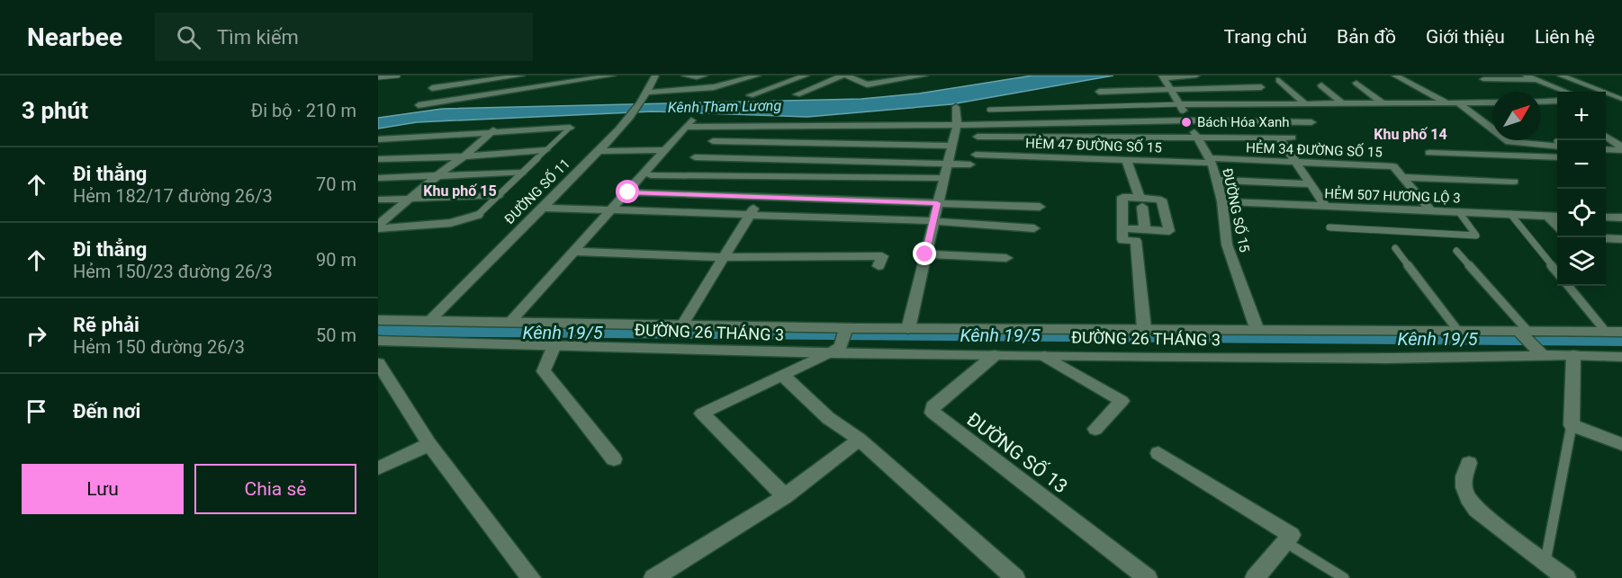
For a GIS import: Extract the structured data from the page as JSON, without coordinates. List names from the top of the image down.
{
  "streets": {
    "street": [
      "HẺM 47 ĐƯỜNG SỐ 15",
      "HẺM 34 ĐƯỜNG SỐ 15",
      "ĐƯỜNG SỐ 11",
      "HẺM 507 HƯƠNG LỘ 3",
      "ĐƯỜNG SỐ 15",
      "ĐƯỜNG 26 THÁNG 3",
      "ĐƯỜNG SỐ 13"
    ]
  },
  "crossings": [
    ["HẺM 47 ĐƯỜNG SỐ 15", "HẺM 34 ĐƯỜNG SỐ 15"],
    ["HẺM 47 ĐƯỜNG SỐ 15", "ĐƯỜNG SỐ 15"],
    ["HẺM 34 ĐƯỜNG SỐ 15", "HẺM 507 HƯƠNG LỘ 3"],
    ["HẺM 34 ĐƯỜNG SỐ 15", "ĐƯỜNG SỐ 15"],
    ["ĐƯỜNG SỐ 11", "ĐƯỜNG 26 THÁNG 3"],
    ["HẺM 507 HƯƠNG LỘ 3", "ĐƯỜNG SỐ 15"],
    ["ĐƯỜNG SỐ 15", "ĐƯỜNG 26 THÁNG 3"],
    ["ĐƯỜNG 26 THÁNG 3", "ĐƯỜNG SỐ 13"]
  ],
  "districts": ["Khu phố 14", "Khu phố 15"],
  "water": ["Kênh Tham Lương", "Kênh 19/5"],
  "places": ["Bách Hóa Xanh"],
  "north": "top right",
  "page": {
    "header": "Nearbee",
    "search": "Tìm kiếm",
    "nav": [
      "Trang chủ",
      "Bản đồ",
      "Giới thiệu",
      "Liên hệ"
    ],
    "heading": ["3 phút", "Đi bộ · 210 m"],
    "map_buttons": ["+", "−"],
    "list": [
      ["Đi thẳng", "Hẻm 182/17 đường 26/3", "70 m"],
      ["Đi thẳng", "Hẻm 150/23 đường 26/3", "90 m"],
      ["Rẽ phải", "Hẻm 150 đường 26/3", "50 m"],
      "Đến nơi"
    ],
    "buttons": ["Lưu", "Chia sẻ"]
  }
}
